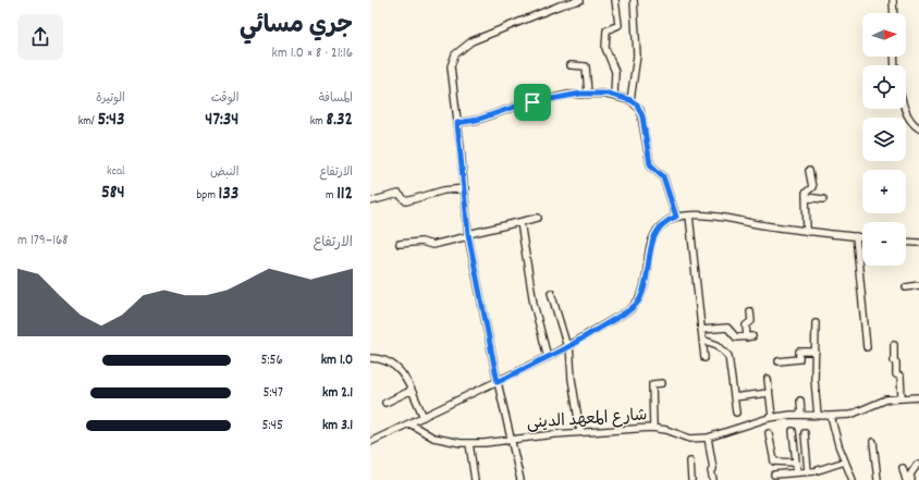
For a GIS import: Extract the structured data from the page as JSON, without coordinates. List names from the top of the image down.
{
  "streets": {
    "street": ["شارع المعهد الدينى"]
  },
  "north": "right",
  "page": {
    "heading": ["جري مسائي", "21:16 · 8 × 1.0 km"],
    "map_buttons": ["+", "−"],
    "stats": [
      ["المسافة", "8.32 km"],
      ["الوقت", "47:34"],
      ["الوتيرة", "5:43 /km"],
      ["الارتفاع", "112 m"],
      ["النبض", "133 bpm"],
      ["kcal", "584"]
    ],
    "chart": ["الارتفاع", "168–179 m"],
    "list": [
      {
        "name": "1.0 km",
        "note": "5:56"
      },
      {
        "name": "2.1 km",
        "note": "5:47"
      },
      {
        "name": "3.1 km",
        "note": "5:45"
      }
    ]
  }
}
